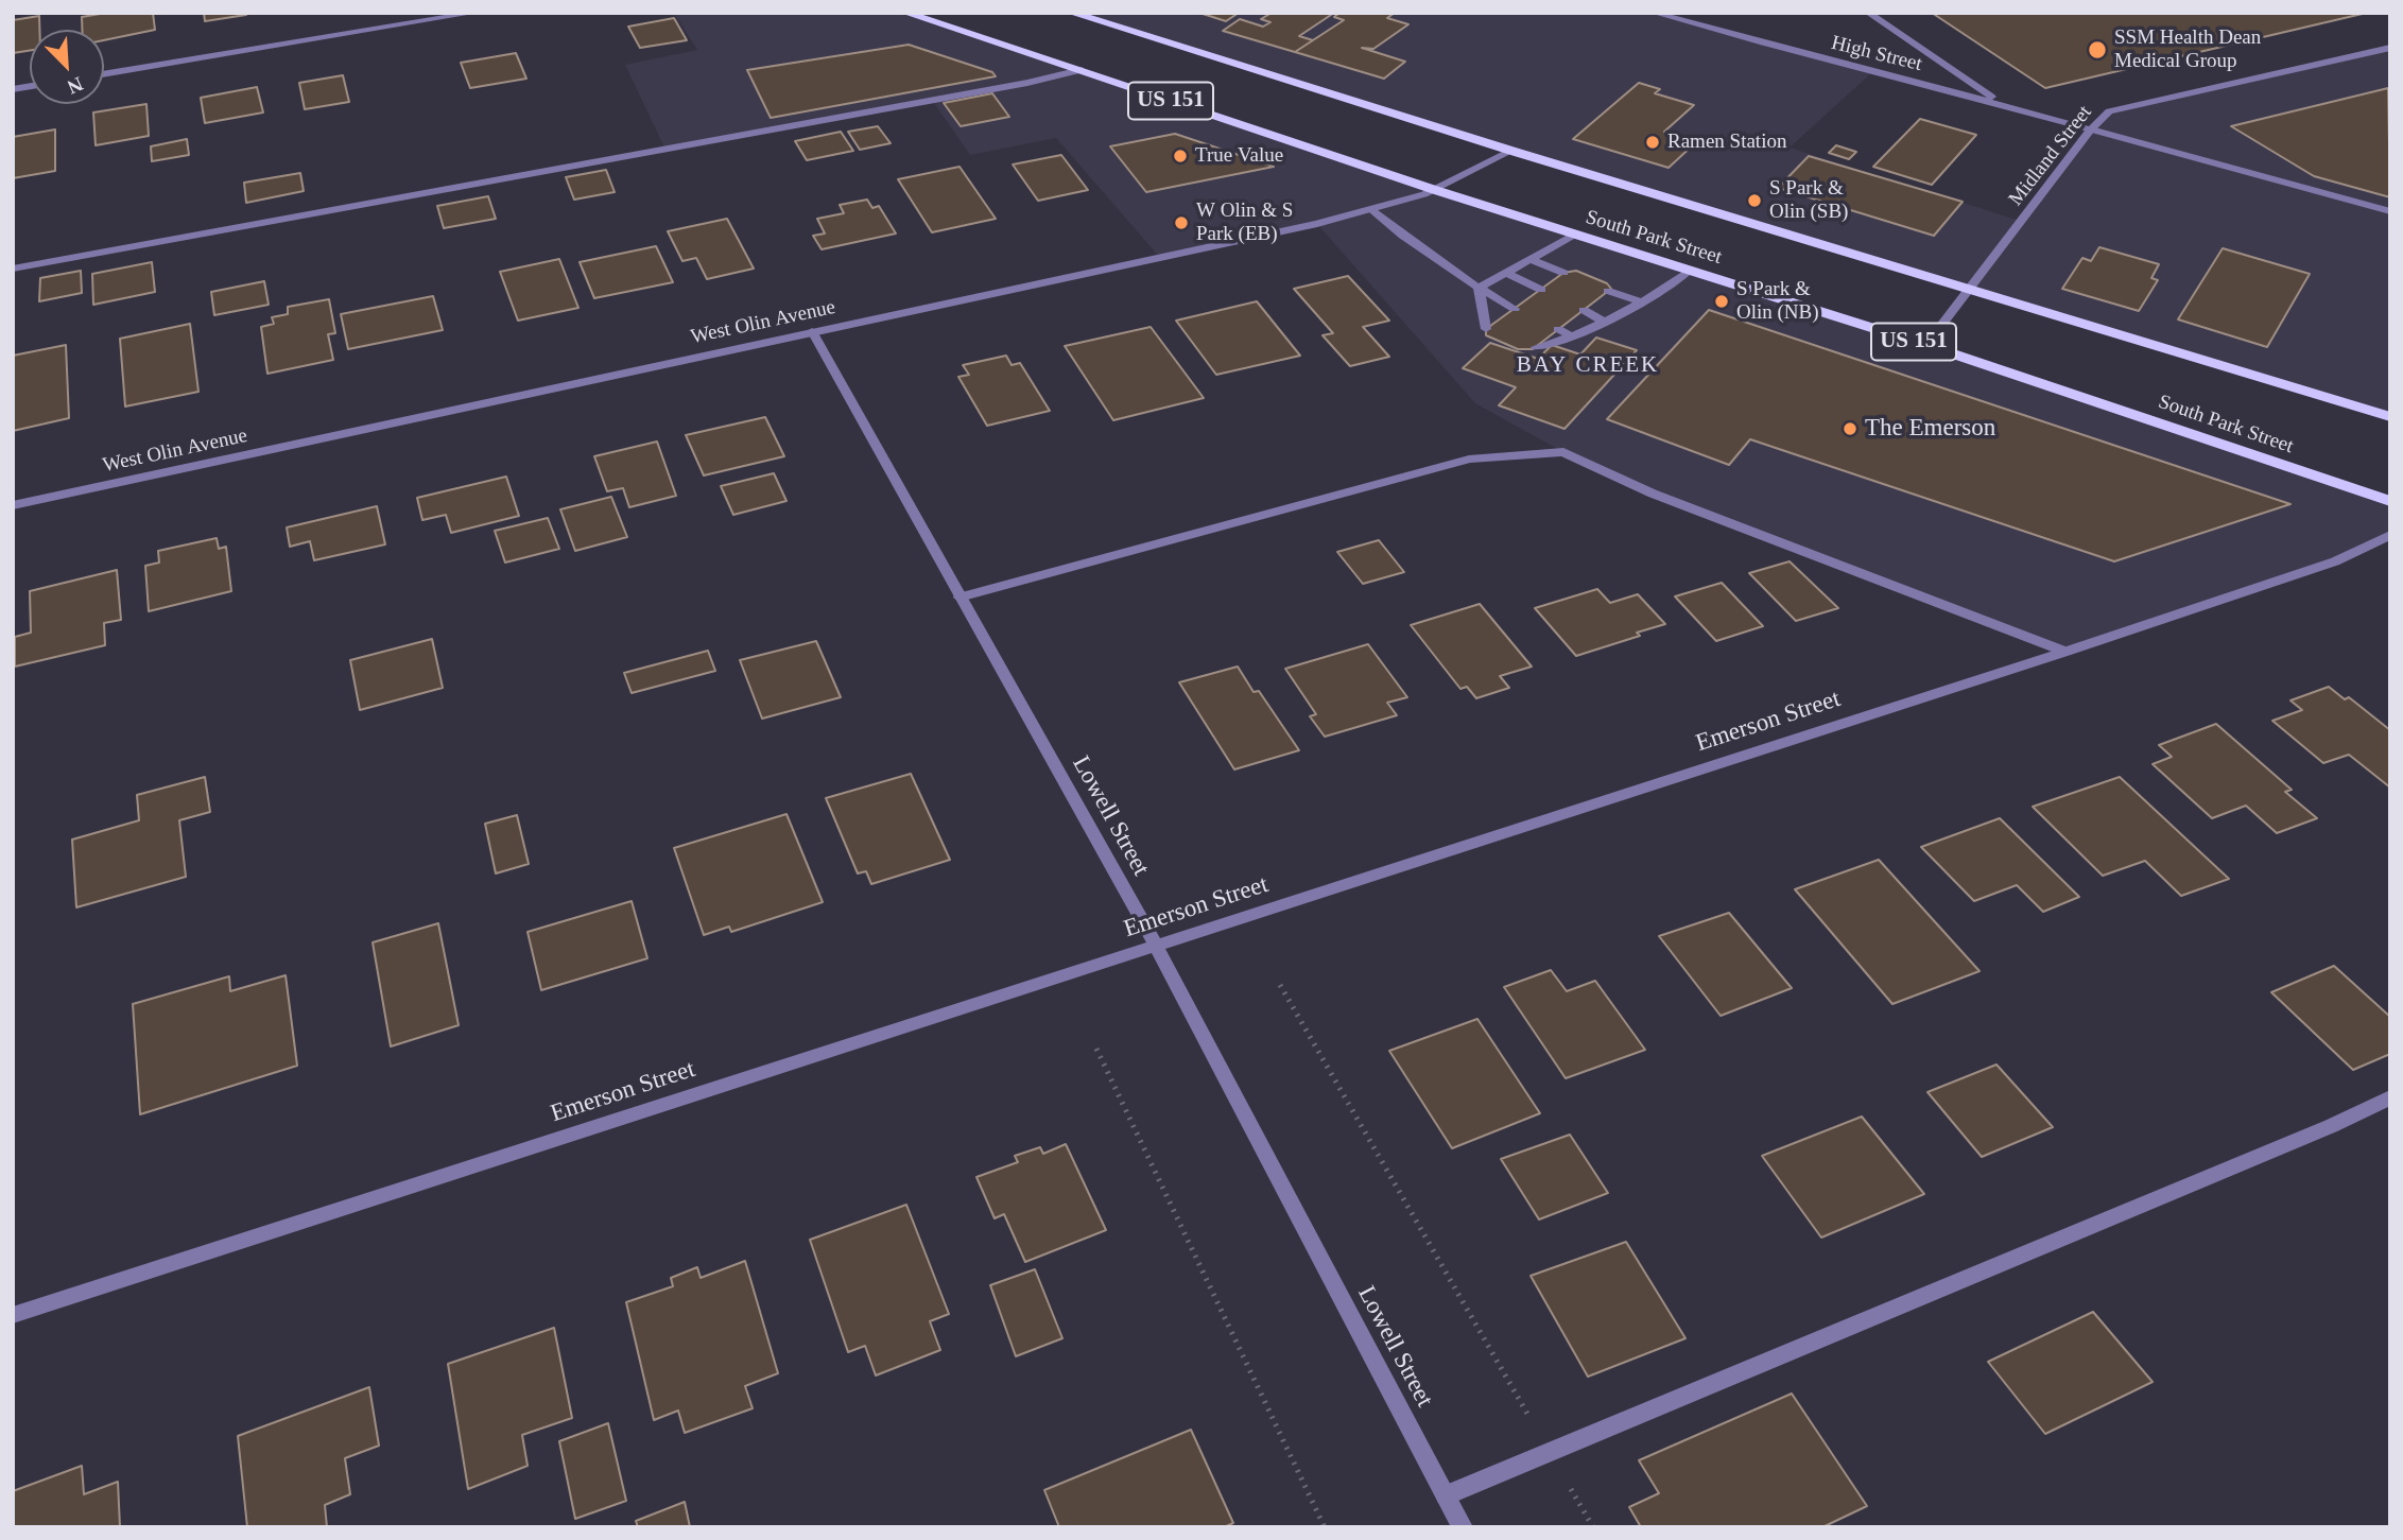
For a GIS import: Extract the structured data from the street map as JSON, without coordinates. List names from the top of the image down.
{
  "streets": {
    "main road": ["US 151", "South Park Street"],
    "street": [
      "High Street",
      "Midland Street",
      "West Olin Avenue",
      "Emerson Street",
      "Lowell Street"
    ]
  },
  "crossings": [
    ["High Street", "Midland Street"],
    ["Midland Street", "South Park Street"],
    ["South Park Street", "West Olin Avenue"],
    ["West Olin Avenue", "Lowell Street"],
    ["Emerson Street", "Lowell Street"]
  ],
  "districts": ["BAY CREEK"],
  "places": [
    "SSM Health Dean Medical Group",
    "Ramen Station",
    "True Value",
    "S Park & Olin (SB)",
    "W Olin & S Park (EB)",
    "S Park & Olin (NB)",
    "The Emerson"
  ],
  "north": "bottom right"
}
